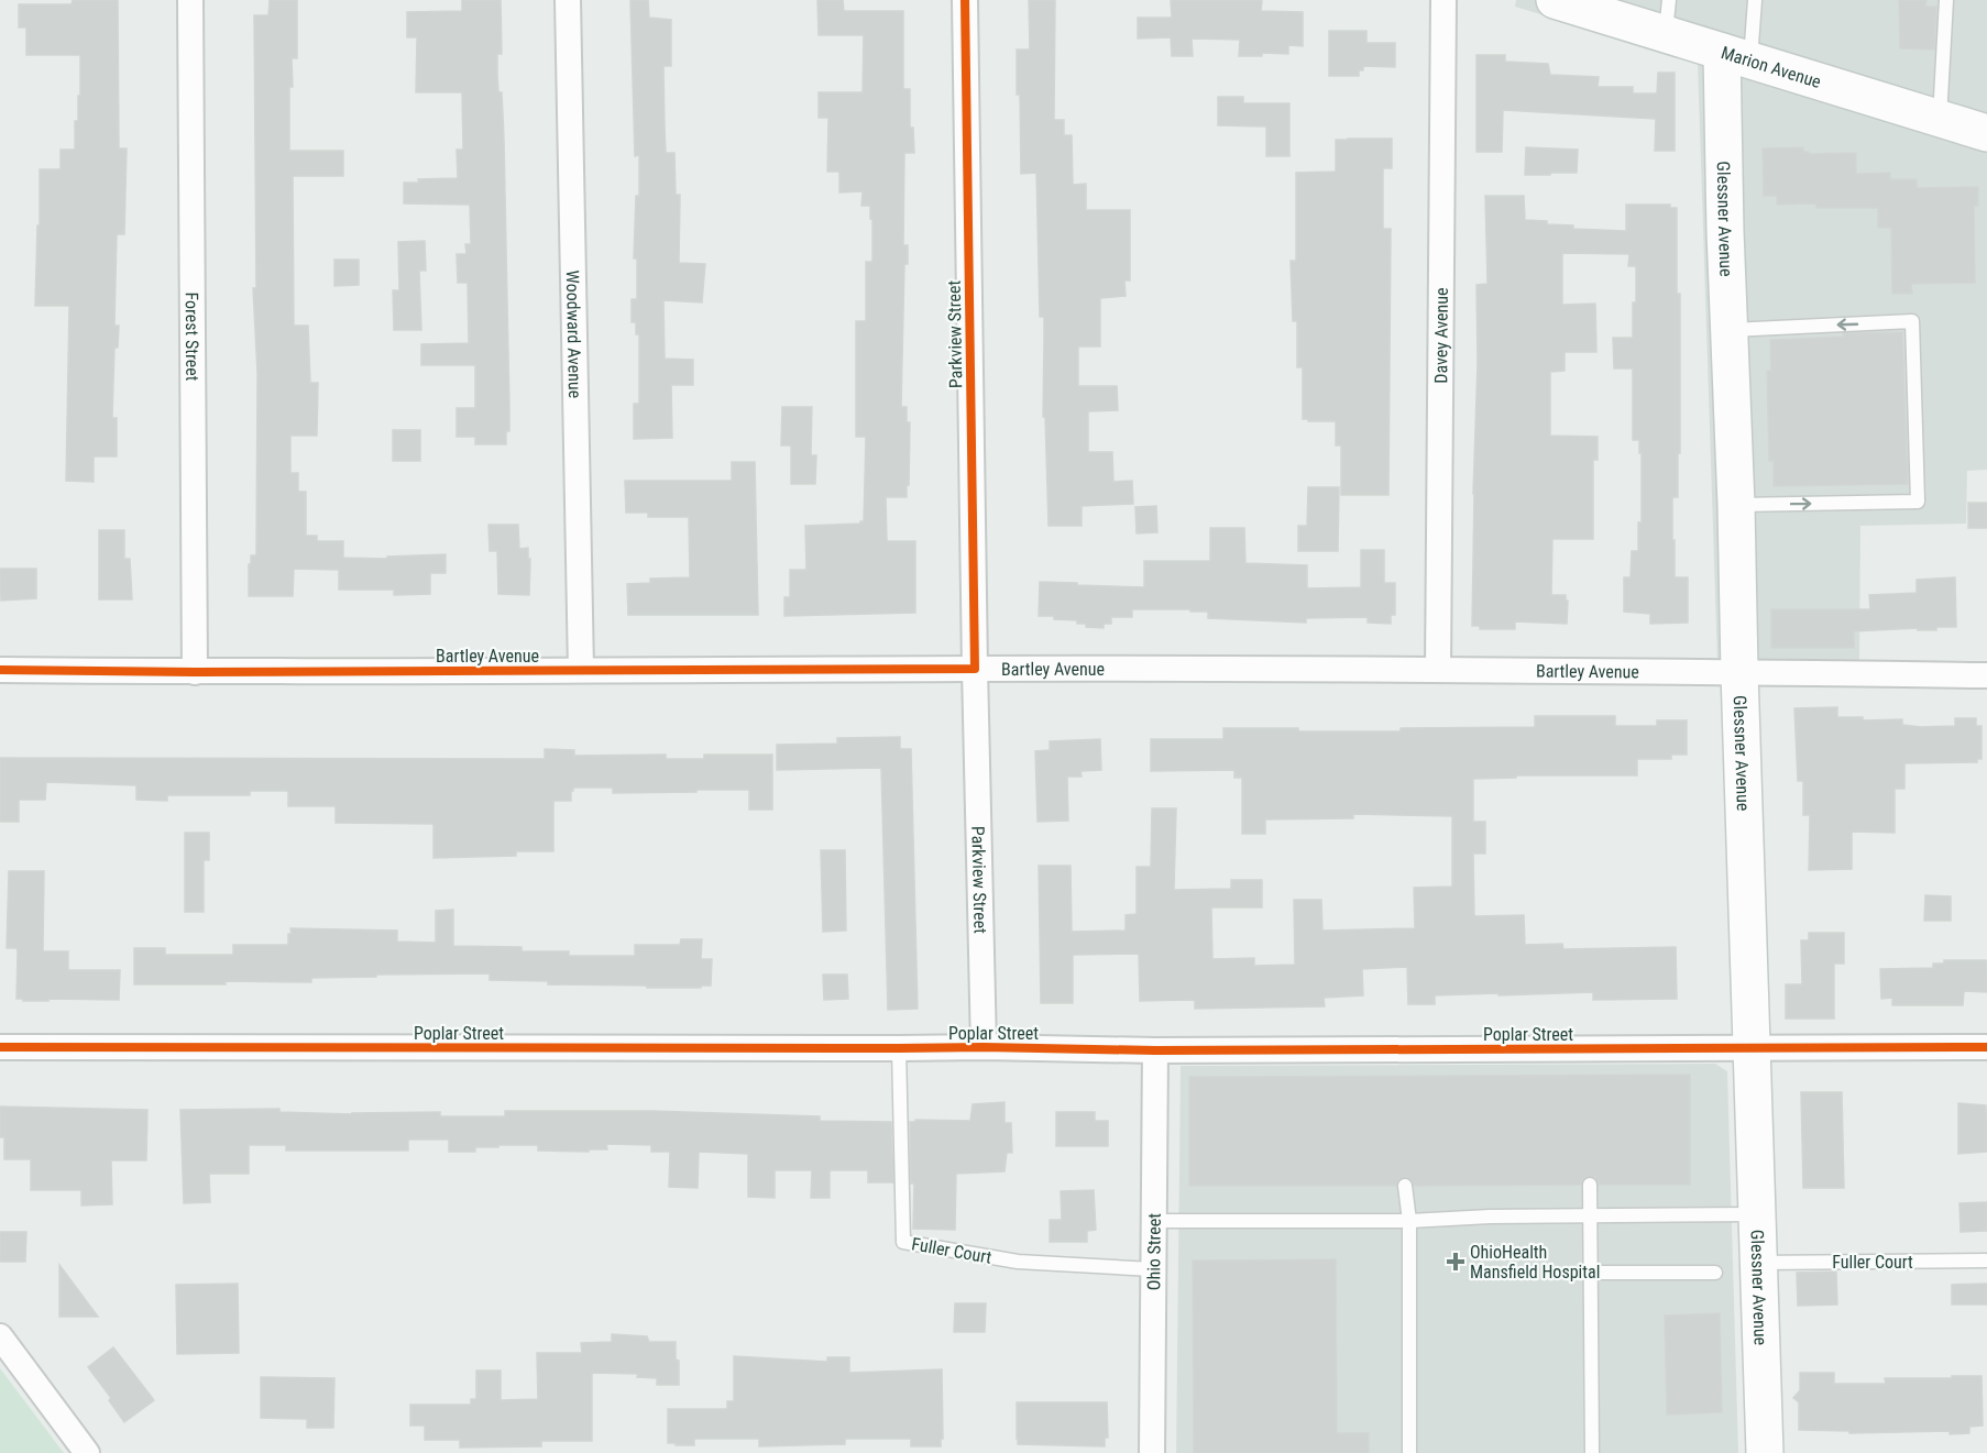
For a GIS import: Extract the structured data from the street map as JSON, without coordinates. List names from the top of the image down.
{
  "streets": {
    "street": [
      "Marion Avenue",
      "Glessner Avenue",
      "Parkview Street",
      "Forest Street",
      "Woodward Avenue",
      "Davey Avenue",
      "Bartley Avenue",
      "Poplar Street",
      "Ohio Street"
    ],
    "lane": ["Fuller Court"]
  },
  "crossings": [
    ["Marion Avenue", "Glessner Avenue"],
    ["Glessner Avenue", "Bartley Avenue"],
    ["Glessner Avenue", "Poplar Street"],
    ["Glessner Avenue", "Fuller Court"],
    ["Parkview Street", "Bartley Avenue"],
    ["Parkview Street", "Poplar Street"],
    ["Forest Street", "Bartley Avenue"],
    ["Woodward Avenue", "Bartley Avenue"],
    ["Davey Avenue", "Bartley Avenue"],
    ["Poplar Street", "Fuller Court"],
    ["Poplar Street", "Ohio Street"],
    ["Fuller Court", "Ohio Street"]
  ],
  "places": {
    "health": ["OhioHealth Mansfield Hospital"]
  }
}
